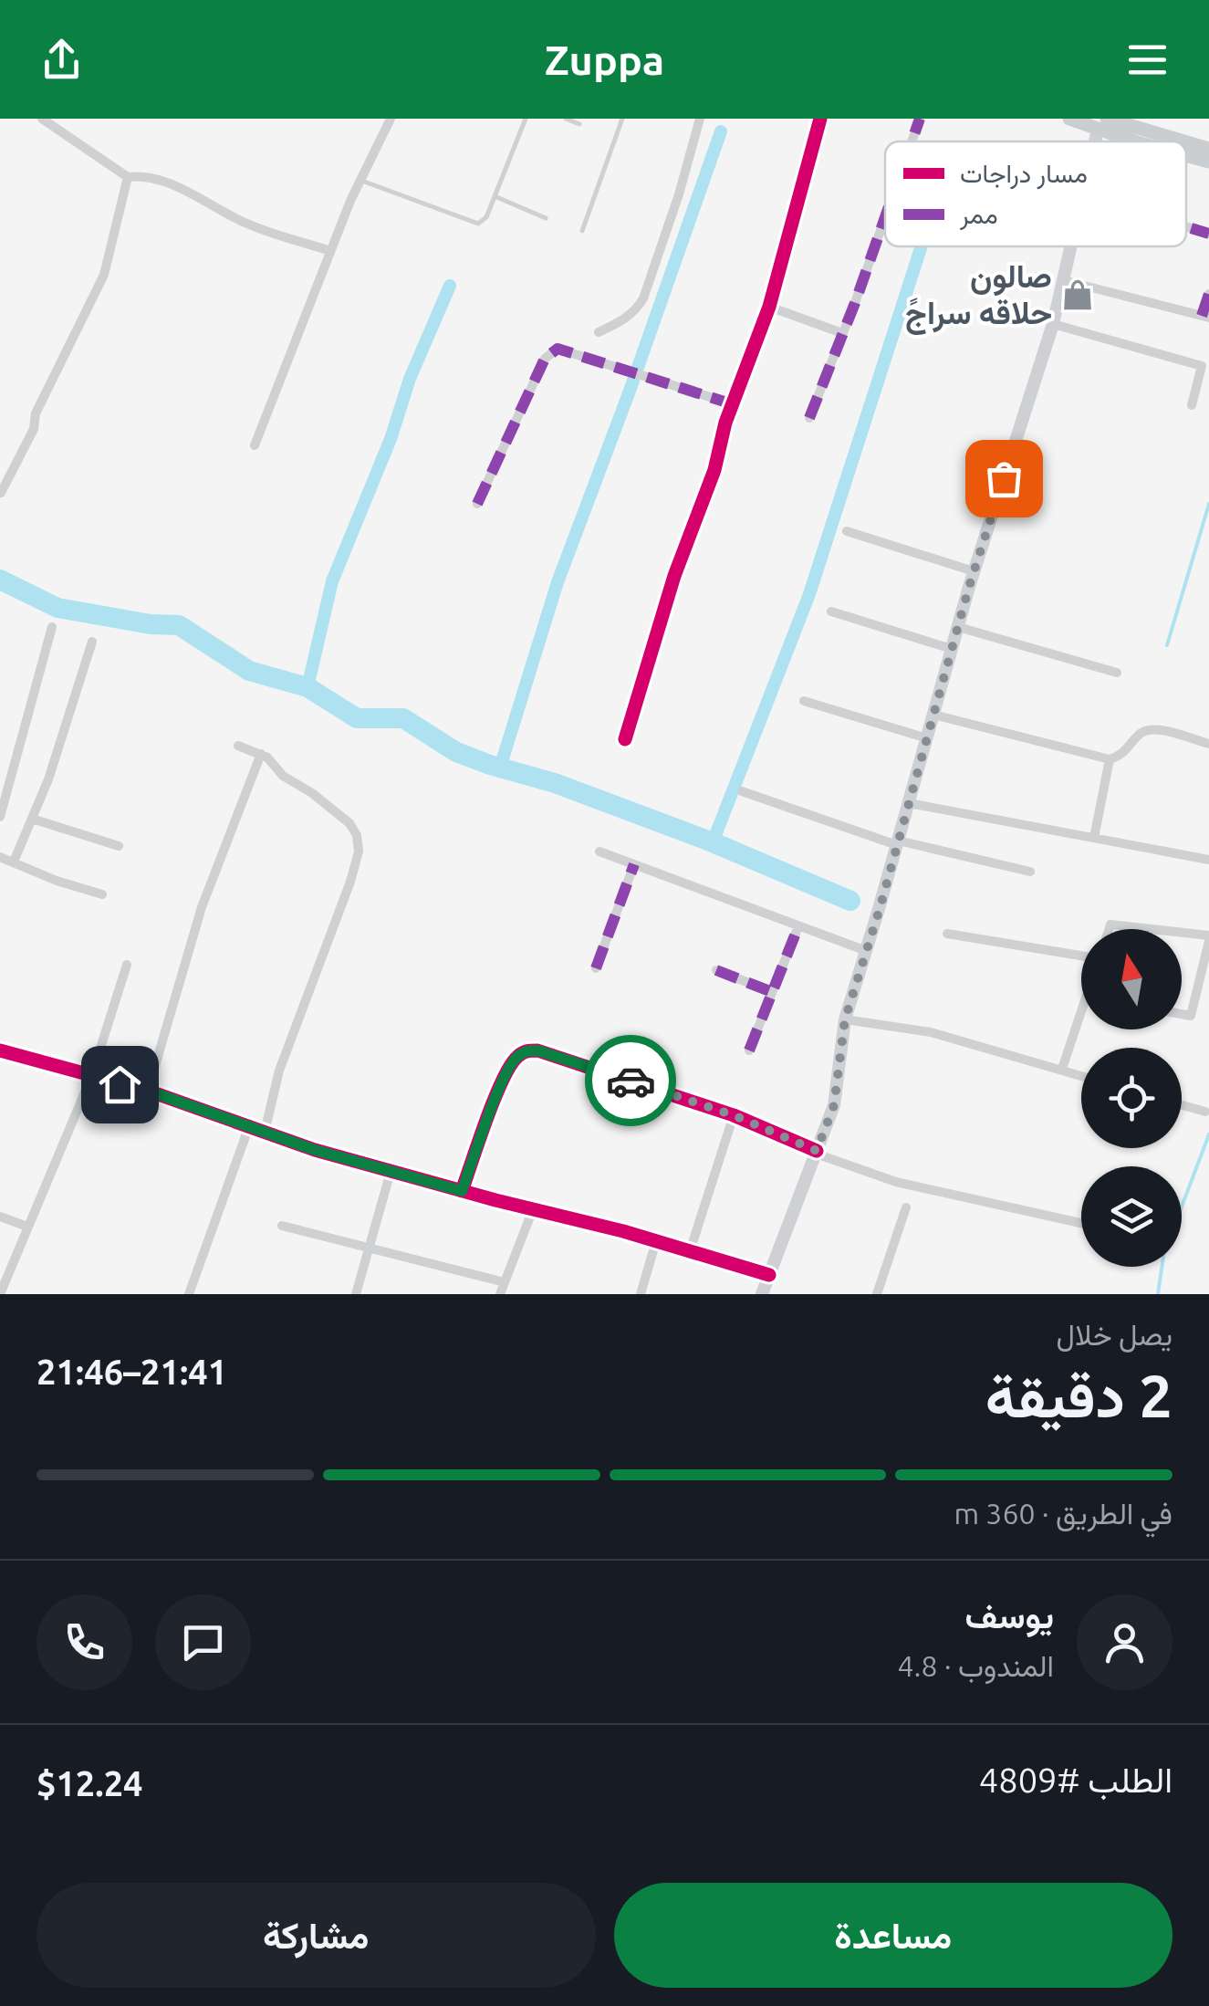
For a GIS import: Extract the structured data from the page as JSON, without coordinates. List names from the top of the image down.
{
  "places": {
    "shop": ["صالون حلاقه سراجً"]
  },
  "legend": ["مسار دراجات", "ممر"],
  "north": "top",
  "page": {
    "header": "Zuppa",
    "heading": ["2 دقيقة", "يصل خلال", "21:41–21:46"],
    "panel": [
      "يوسف",
      "المندوب · 4.8",
      "الطلب #4809",
      "$12.24"
    ],
    "bar": "في الطريق · 360 m",
    "buttons": ["مساعدة", "مشاركة"]
  }
}
